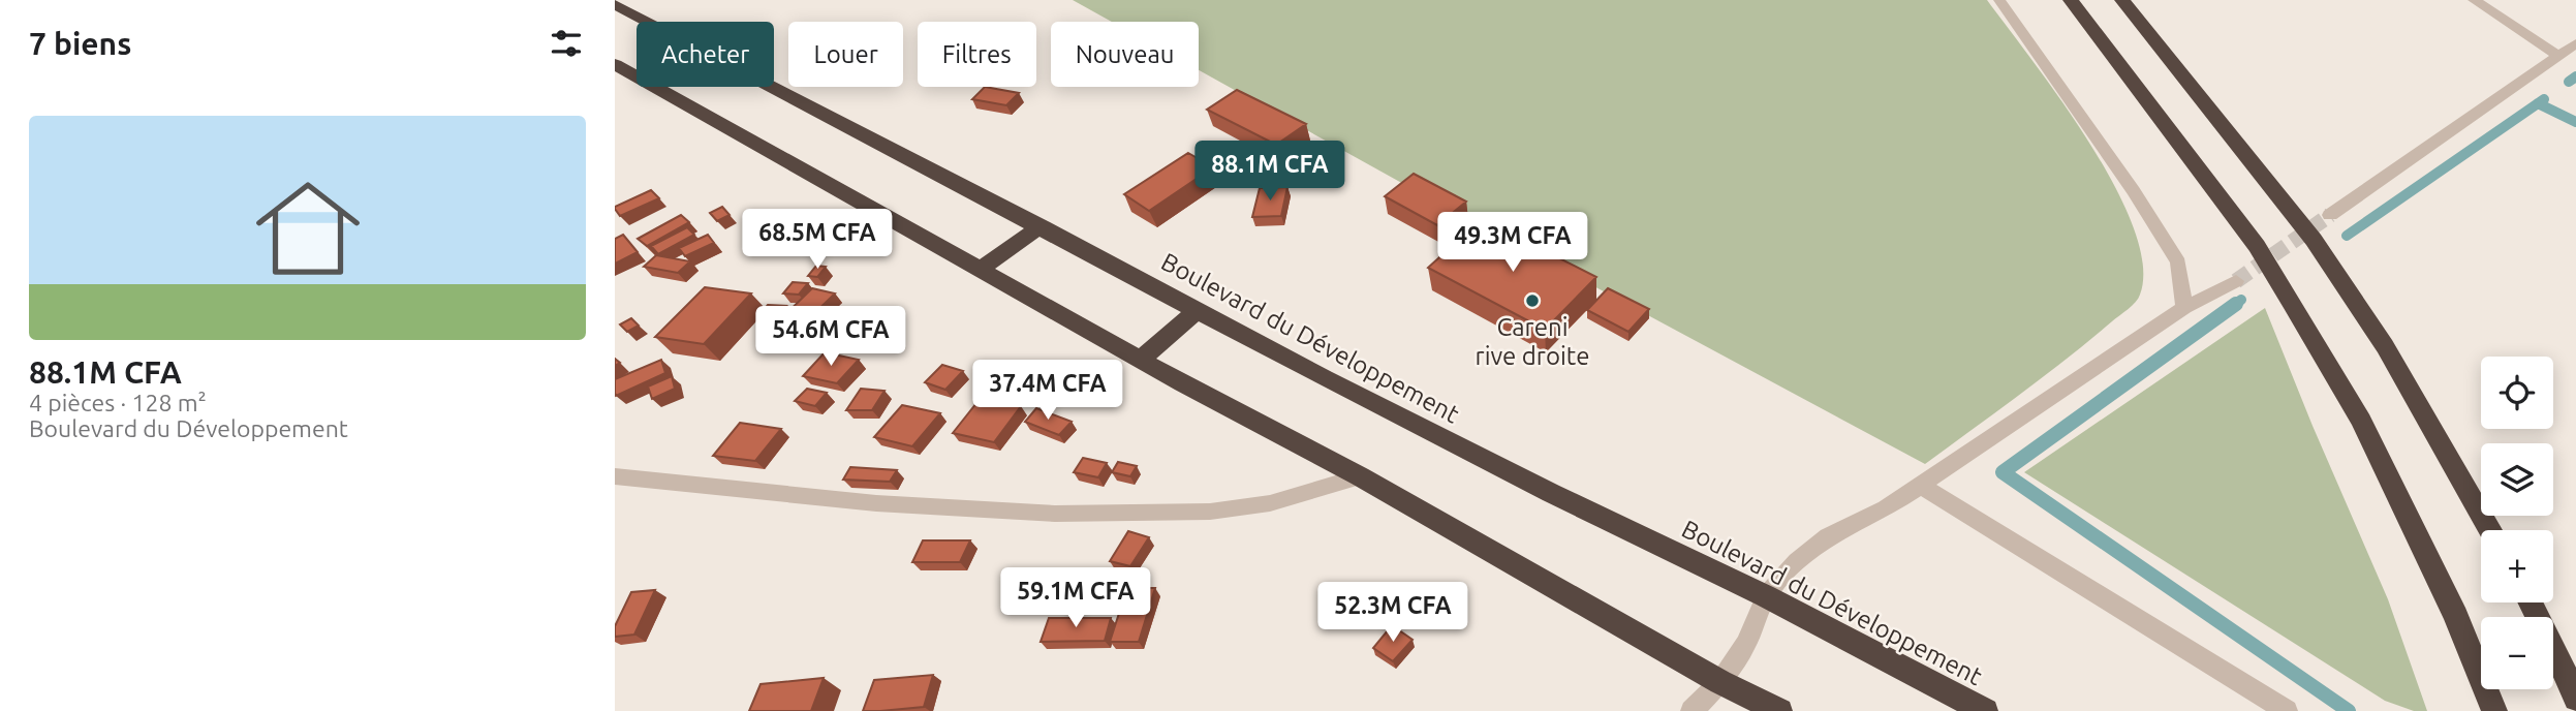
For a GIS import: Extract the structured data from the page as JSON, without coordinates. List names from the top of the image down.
{
  "streets": {
    "highway": ["Boulevard du Développement"]
  },
  "places": ["Careni rive droite"],
  "page": {
    "heading": "7 biens",
    "chip": [
      "Acheter",
      "Louer",
      "Filtres",
      "Nouveau"
    ],
    "list": [
      {
        "name": "88.1M CFA",
        "note": "4 pièces · 128 m² · Boulevard du Développement"
      }
    ],
    "price": [
      "88.1M CFA",
      "68.5M CFA",
      "49.3M CFA",
      "54.6M CFA",
      "37.4M CFA",
      "59.1M CFA",
      "52.3M CFA"
    ],
    "map_buttons": ["+", "−"]
  }
}
